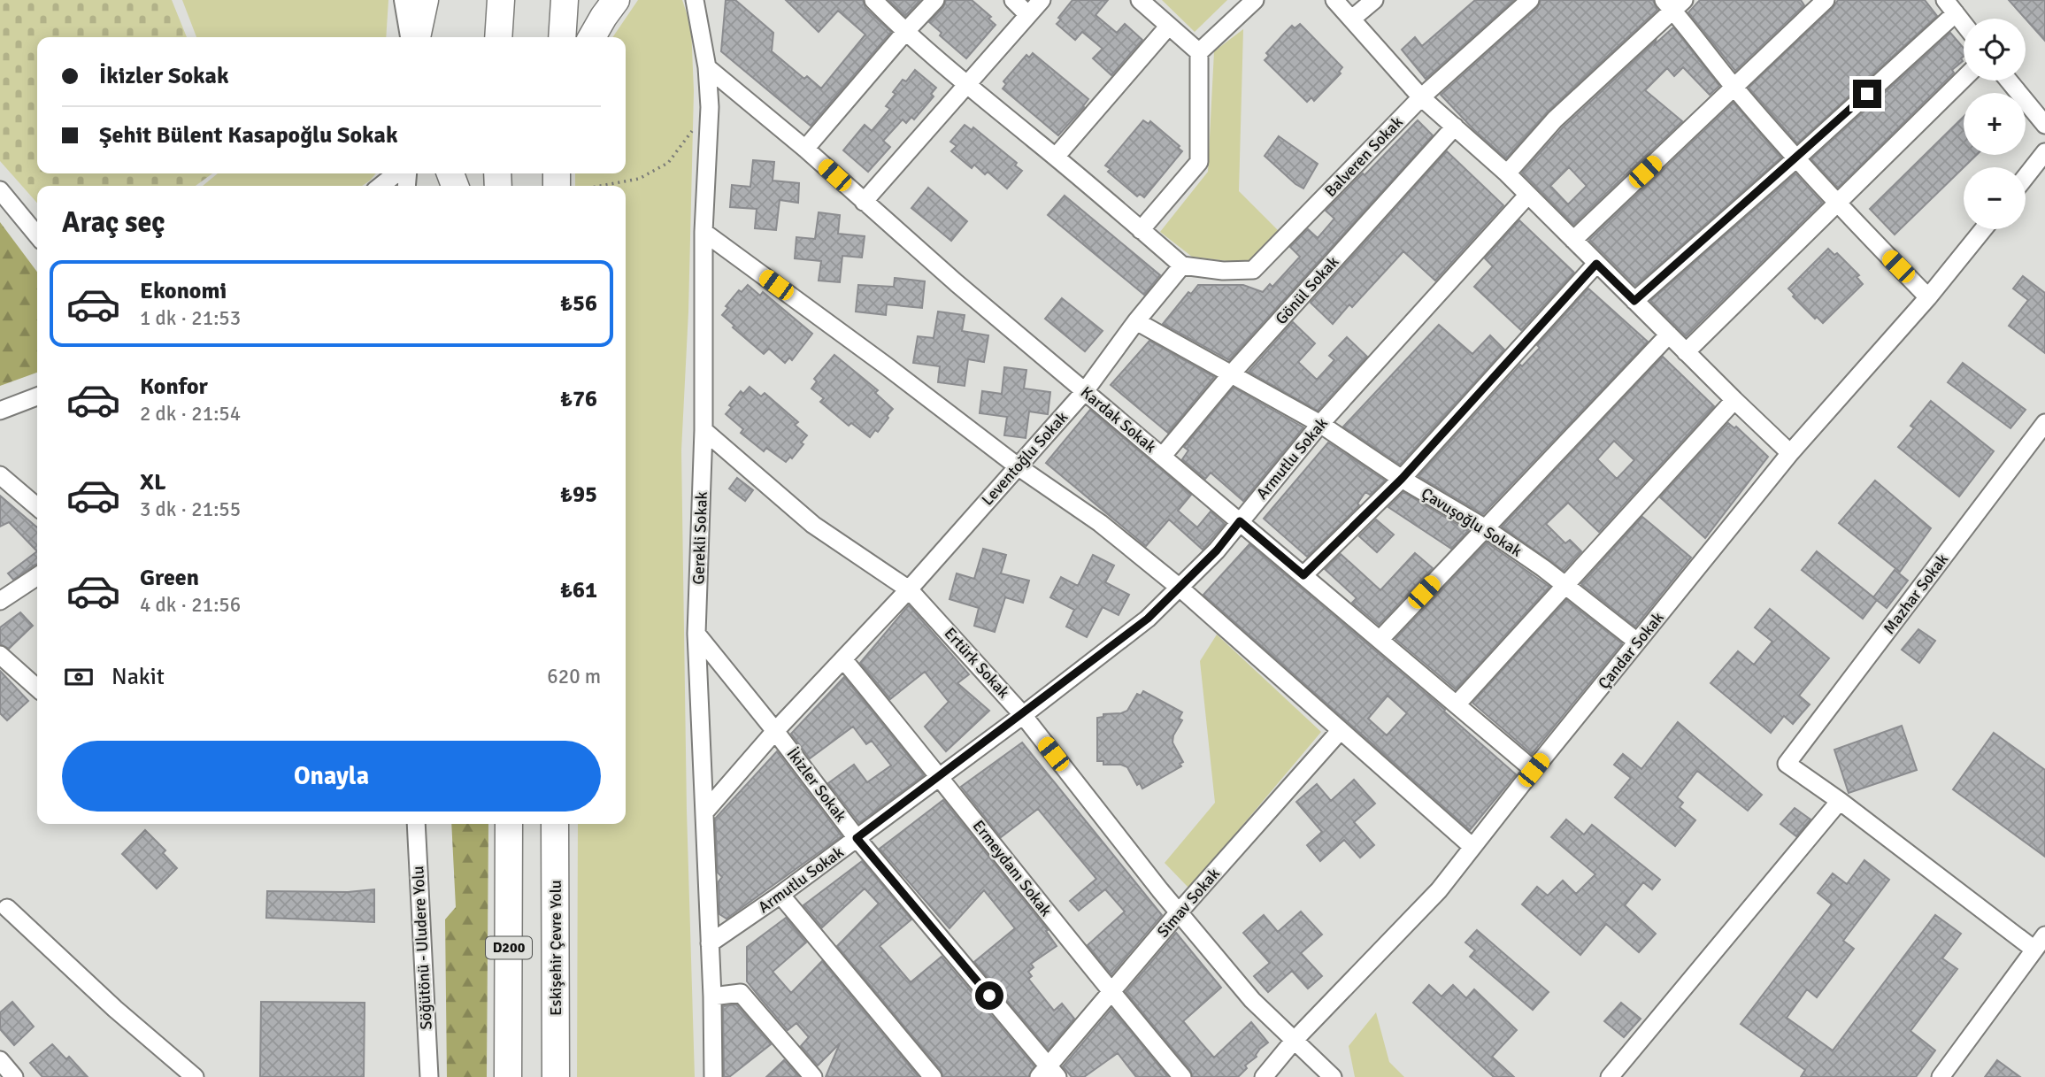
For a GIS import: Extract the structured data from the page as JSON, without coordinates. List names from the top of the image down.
{
  "streets": {
    "highway": ["D200", "Eskişehir Çevre Yolu"],
    "street": [
      "Balveren Sokak",
      "Gönül Sokak",
      "Kardak Sokak",
      "Leventoğlu Sokak",
      "Armutlu Sokak",
      "Çavuşoğlu Sokak",
      "Gerekli Sokak",
      "Mazhar Sokak",
      "Çandar Sokak",
      "Ertürk Sokak",
      "İkizler Sokak",
      "Ermeydanı Sokak",
      "Simav Sokak",
      "Söğütönü - Uludere Yolu"
    ]
  },
  "crossings": [
    ["Balveren Sokak", "Leventoğlu Sokak"],
    ["Gönül Sokak", "Kardak Sokak"],
    ["Gönül Sokak", "Çavuşoğlu Sokak"],
    ["Kardak Sokak", "Leventoğlu Sokak"],
    ["Kardak Sokak", "Armutlu Sokak"],
    ["Kardak Sokak", "Gerekli Sokak"],
    ["Kardak Sokak", "Çandar Sokak"],
    ["Leventoğlu Sokak", "Çavuşoğlu Sokak"],
    ["Leventoğlu Sokak", "Ertürk Sokak"],
    ["Leventoğlu Sokak", "Ermeydanı Sokak"],
    ["Armutlu Sokak", "Çavuşoğlu Sokak"],
    ["Armutlu Sokak", "Gerekli Sokak"],
    ["Armutlu Sokak", "Ertürk Sokak"],
    ["Armutlu Sokak", "İkizler Sokak"],
    ["Armutlu Sokak", "Ermeydanı Sokak"],
    ["Çavuşoğlu Sokak", "Çandar Sokak"],
    ["Gerekli Sokak", "Ertürk Sokak"],
    ["Gerekli Sokak", "İkizler Sokak"],
    ["Çandar Sokak", "Ertürk Sokak"],
    ["Ertürk Sokak", "Simav Sokak"],
    ["İkizler Sokak", "Simav Sokak"],
    ["Ermeydanı Sokak", "Simav Sokak"]
  ],
  "page": {
    "map_buttons": ["+", "−"],
    "banner": ["İkizler Sokak", "Şehit Bülent Kasapoğlu Sokak"],
    "heading": "Araç seç",
    "list": [
      {
        "name": "Ekonomi",
        "note": "1 dk · 21:53",
        "value": "₺56"
      },
      {
        "name": "Konfor",
        "note": "2 dk · 21:54",
        "value": "₺76"
      },
      {
        "name": "XL",
        "note": "3 dk · 21:55",
        "value": "₺95"
      },
      {
        "name": "Green",
        "note": "4 dk · 21:56",
        "value": "₺61"
      }
    ],
    "pay": ["Nakit", "620 m"],
    "buttons": "Onayla"
  }
}
